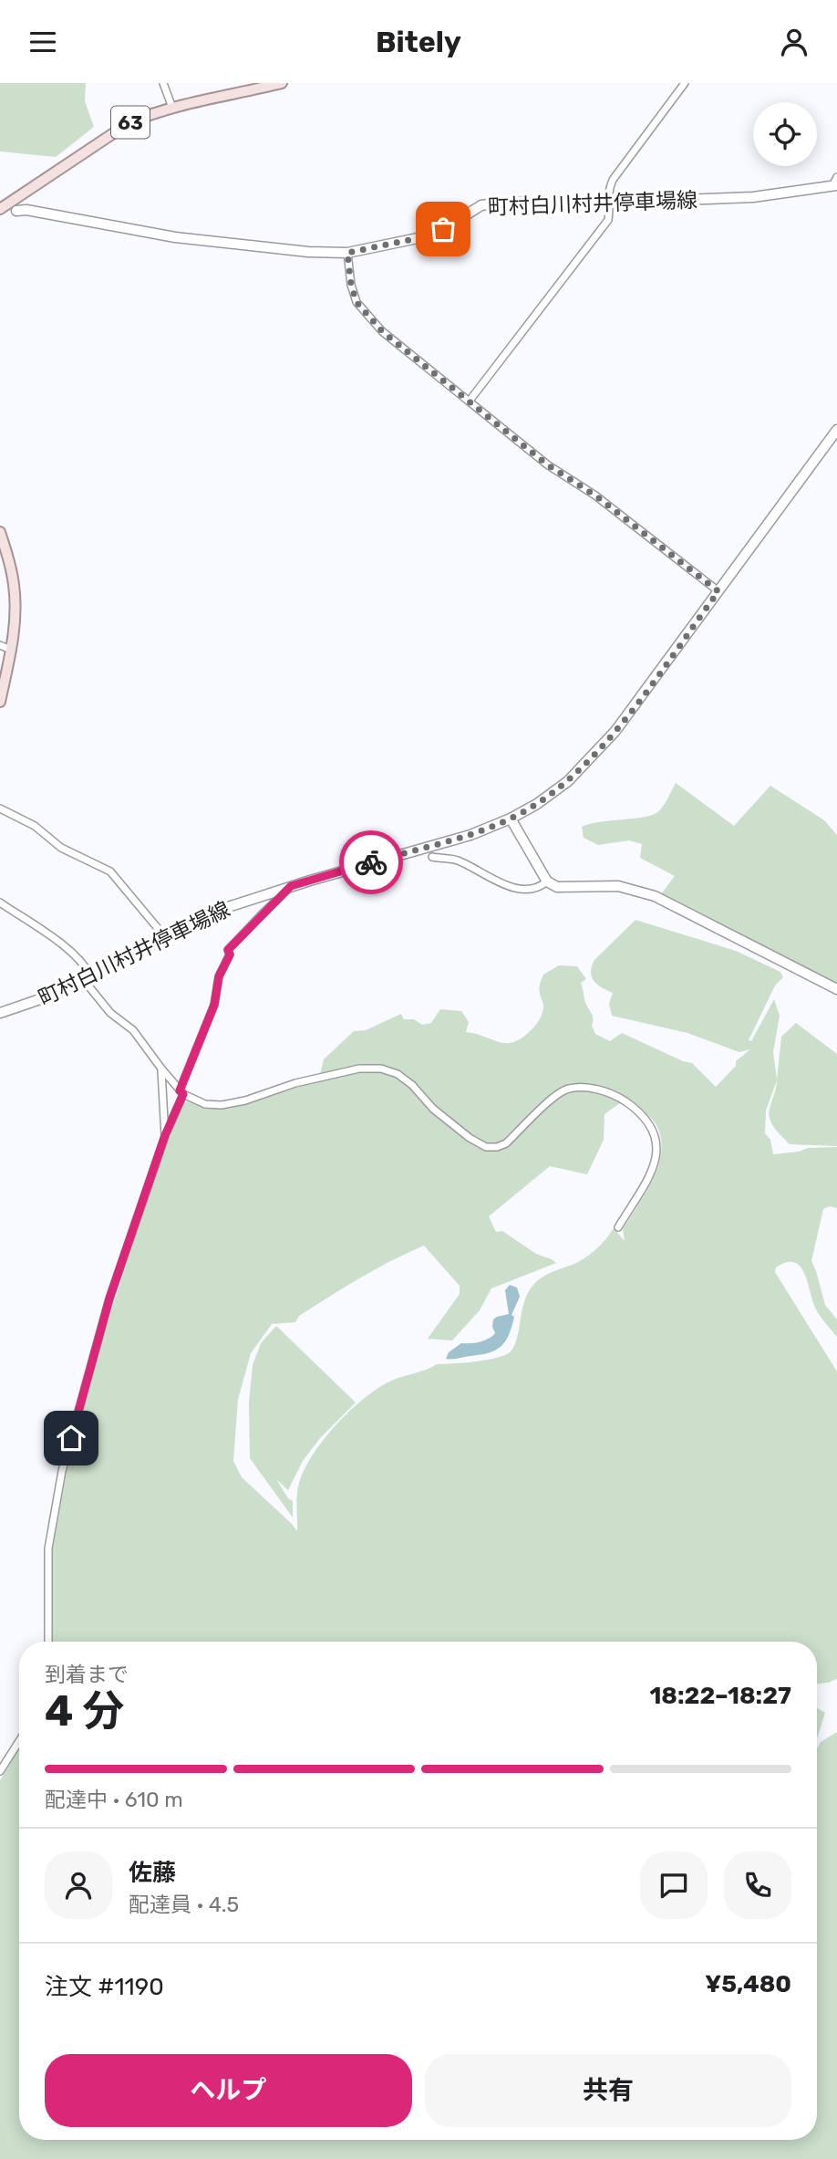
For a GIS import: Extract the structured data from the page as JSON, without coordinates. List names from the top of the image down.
{
  "streets": {
    "main road": ["63", "町村白川村井停車場線"]
  },
  "page": {
    "header": "Bitely",
    "heading": ["4 分", "到着まで", "18:22–18:27"],
    "panel": [
      "佐藤",
      "配達員 · 4.5",
      "注文 #1190",
      "¥5,480"
    ],
    "bar": "配達中 · 610 m",
    "buttons": ["ヘルプ", "共有"]
  }
}
